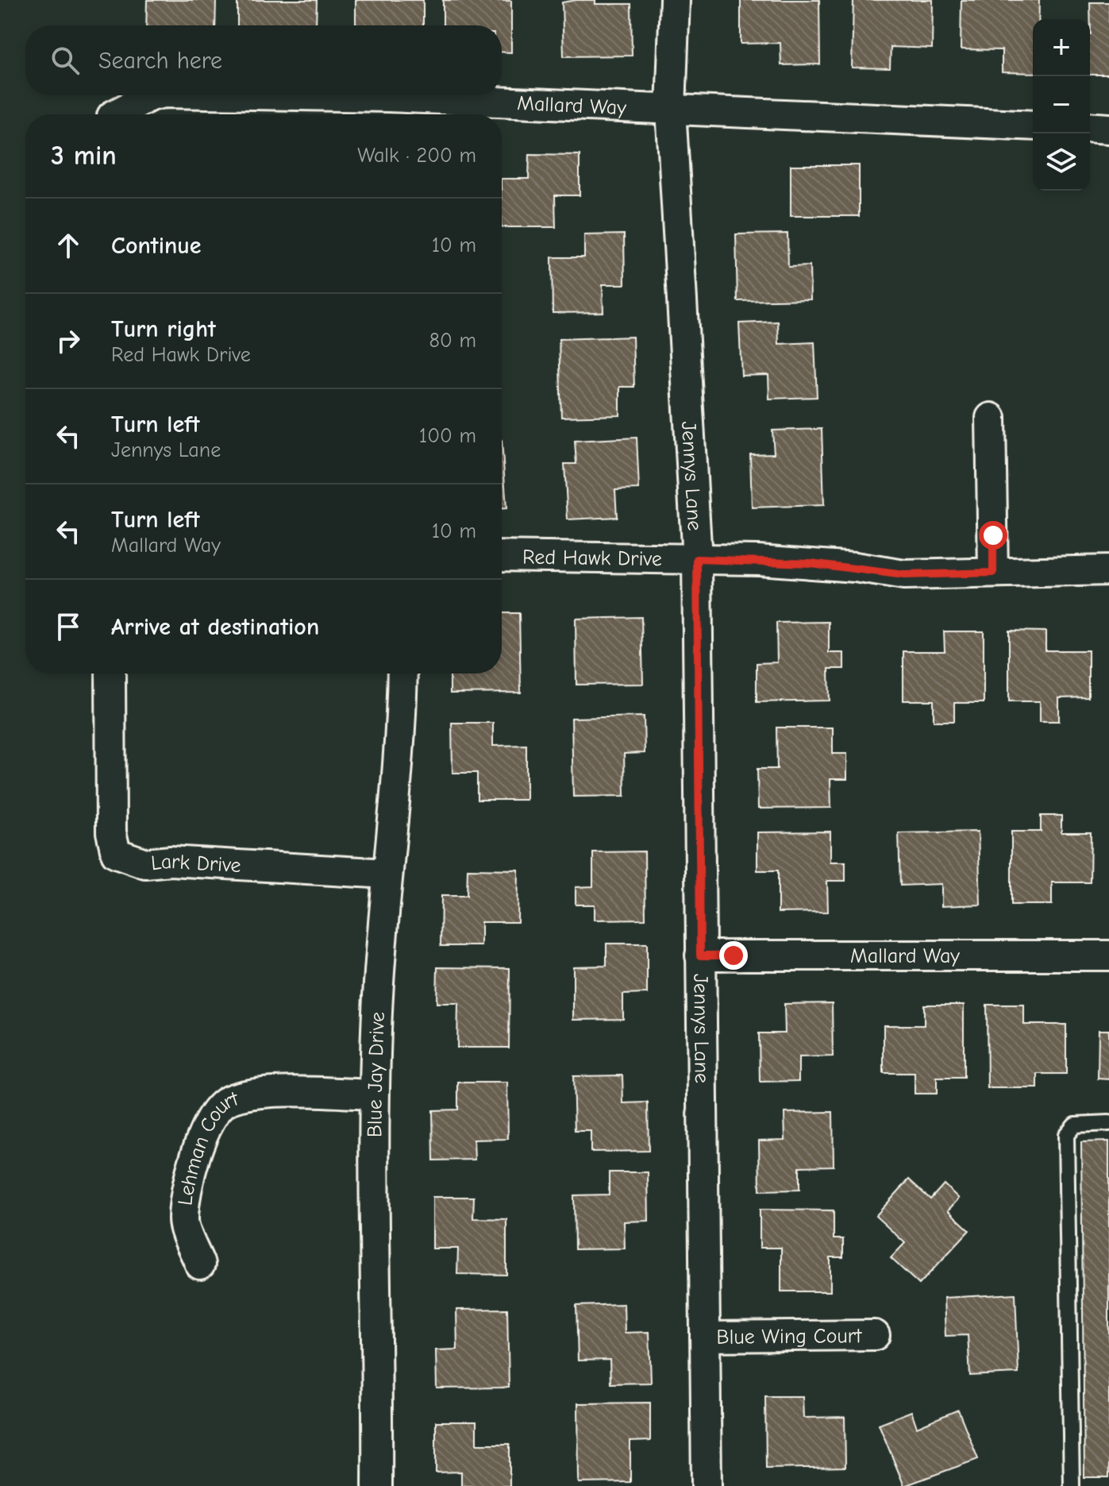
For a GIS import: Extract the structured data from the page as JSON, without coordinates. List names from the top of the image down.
{
  "streets": {
    "street": [
      "Mallard Way",
      "Jennys Lane",
      "Red Hawk Drive",
      "Lark Drive",
      "Blue Jay Drive",
      "Lehman Court",
      "Blue Wing Court"
    ]
  },
  "crossings": [
    ["Mallard Way", "Jennys Lane"],
    ["Jennys Lane", "Red Hawk Drive"],
    ["Jennys Lane", "Blue Wing Court"],
    ["Lark Drive", "Blue Jay Drive"],
    ["Blue Jay Drive", "Lehman Court"]
  ],
  "page": {
    "map_buttons": ["+", "−"],
    "search": "Search here",
    "heading": ["3 min", "Walk · 200 m"],
    "list": [
      ["Continue", "10 m"],
      ["Turn right", "Red Hawk Drive", "80 m"],
      ["Turn left", "Jennys Lane", "100 m"],
      ["Turn left", "Mallard Way", "10 m"],
      "Arrive at destination"
    ]
  }
}
